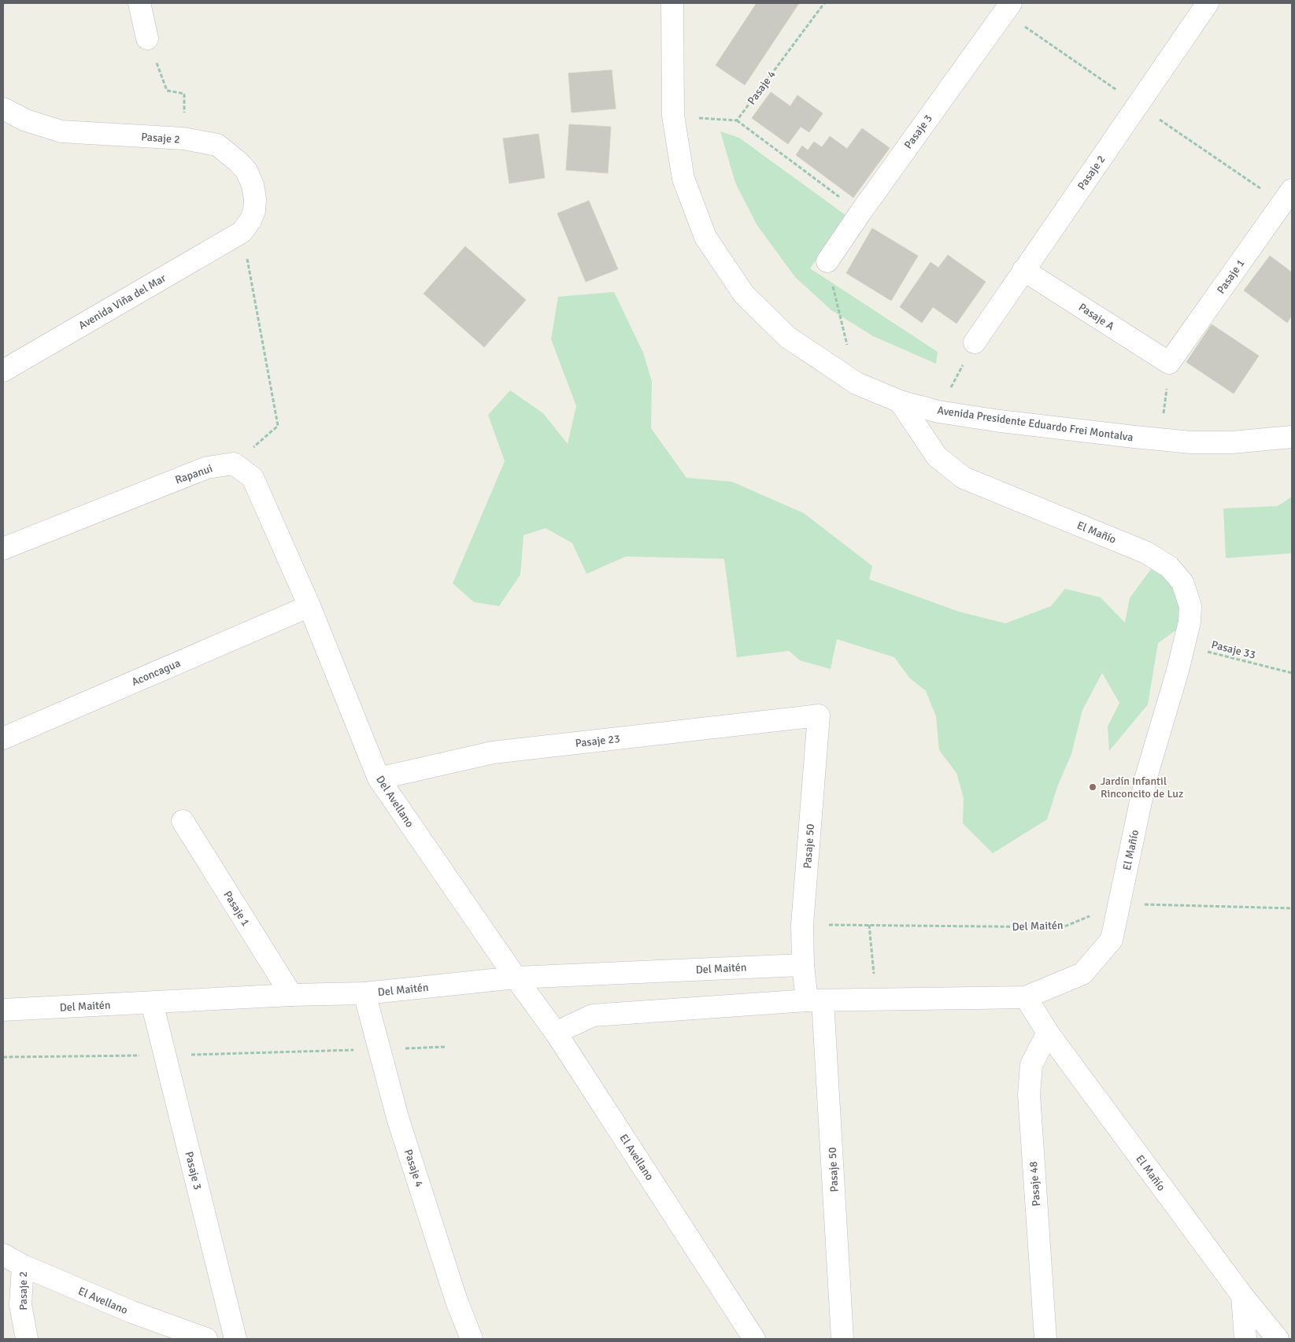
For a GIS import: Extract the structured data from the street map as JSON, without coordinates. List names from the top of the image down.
{
  "streets": {
    "street": [
      "Pasaje 4",
      "Pasaje 3",
      "Pasaje 2",
      "Pasaje 1",
      "Avenida Viña del Mar",
      "Pasaje A",
      "Avenida Presidente Eduardo Frei Montalva",
      "Rapanui",
      "El Mañío",
      "Aconcagua",
      "Pasaje 23",
      "Del Avellano",
      "Pasaje 50",
      "Del Maitén",
      "El Avellano",
      "Pasaje 48"
    ],
    "path": ["Pasaje 33"]
  },
  "crossings": [
    ["Pasaje 4", "Del Maitén"],
    ["Pasaje 3", "Del Maitén"],
    ["Pasaje 2", "Avenida Viña del Mar"],
    ["Pasaje 2", "Pasaje A"],
    ["Pasaje 2", "El Avellano"],
    ["Pasaje 1", "Pasaje A"],
    ["Pasaje 1", "Del Maitén"],
    ["Avenida Presidente Eduardo Frei Montalva", "El Mañío"],
    ["El Mañío", "Pasaje 33"],
    ["El Mañío", "Del Maitén"],
    ["El Mañío", "Pasaje 48"],
    ["Aconcagua", "Del Avellano"],
    ["Pasaje 23", "Del Avellano"],
    ["Pasaje 23", "Pasaje 50"],
    ["Del Avellano", "Del Maitén"],
    ["Del Avellano", "El Avellano"],
    ["Pasaje 50", "Del Maitén"],
    ["Del Maitén", "El Avellano"]
  ],
  "places": ["Jardín Infantil Rinconcito de Luz"]
}
